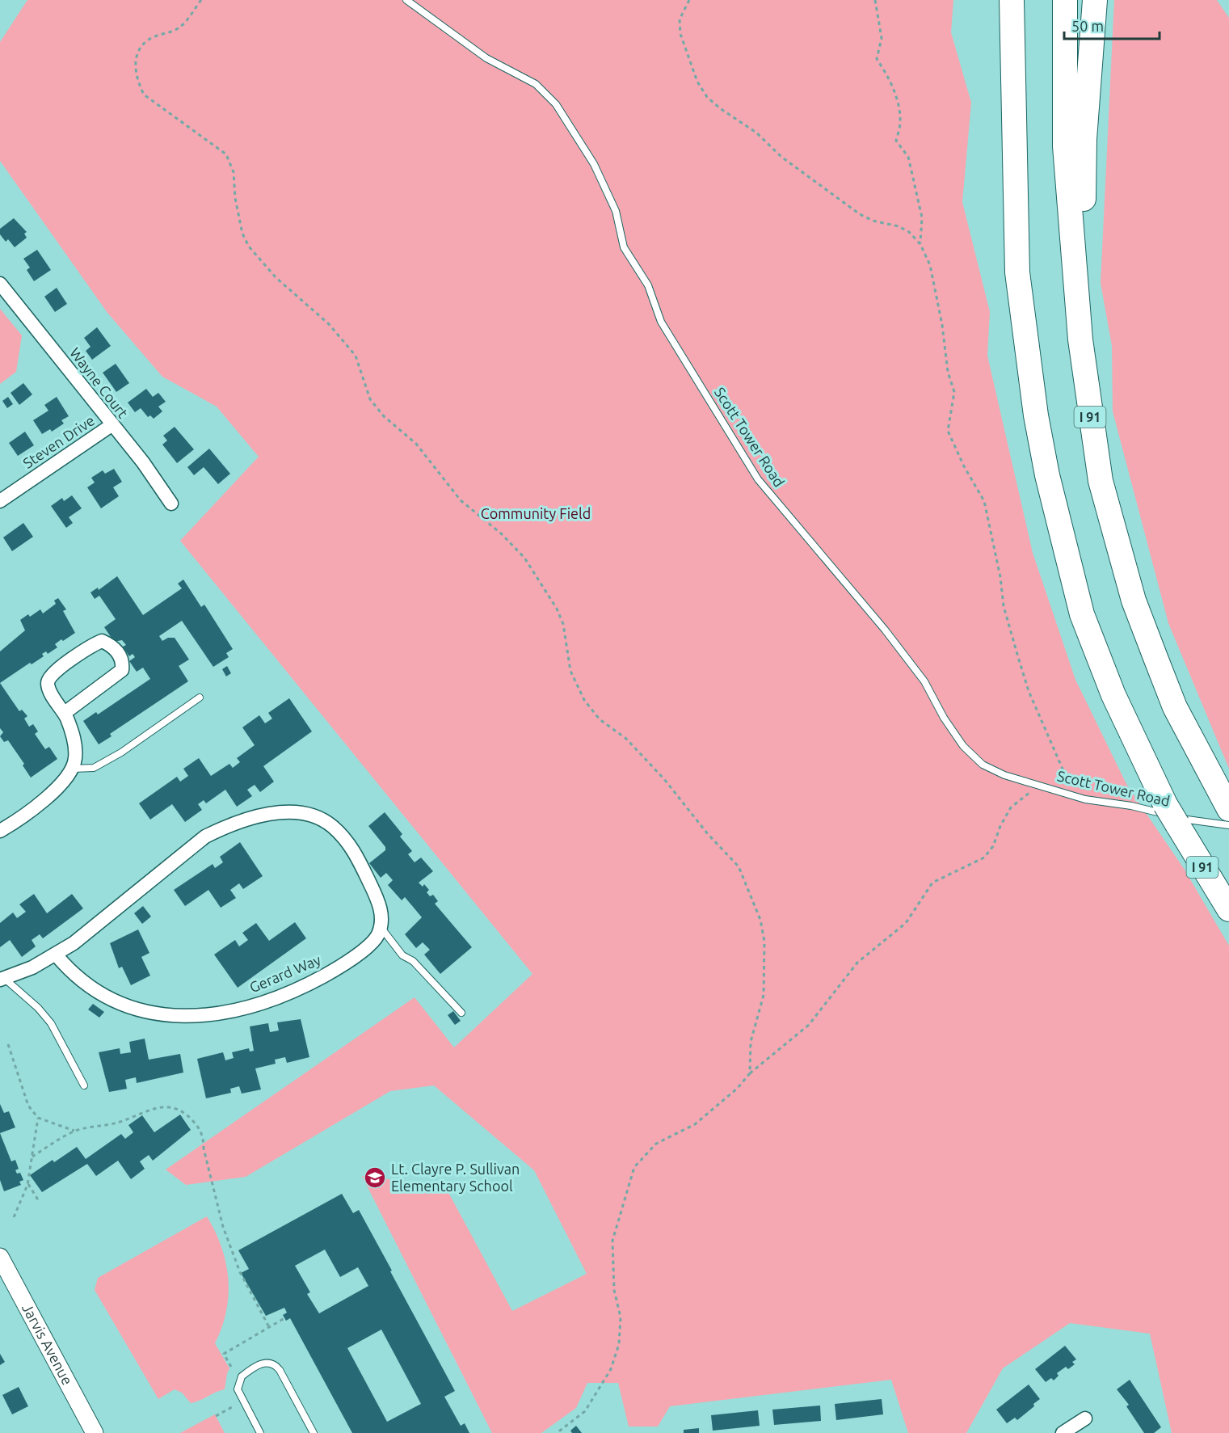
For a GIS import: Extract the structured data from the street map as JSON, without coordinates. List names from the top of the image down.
{
  "streets": {
    "highway": ["I 91"],
    "street": [
      "Wayne Court",
      "Steven Drive",
      "Gerard Way",
      "Jarvis Avenue"
    ],
    "lane": ["Scott Tower Road"]
  },
  "crossings": [
    ["Wayne Court", "Steven Drive"]
  ],
  "parks": ["Community Field"],
  "places": {
    "school or university": ["Lt. Clayre P. Sullivan Elementary School"]
  },
  "scale_bar": "50 m"
}
